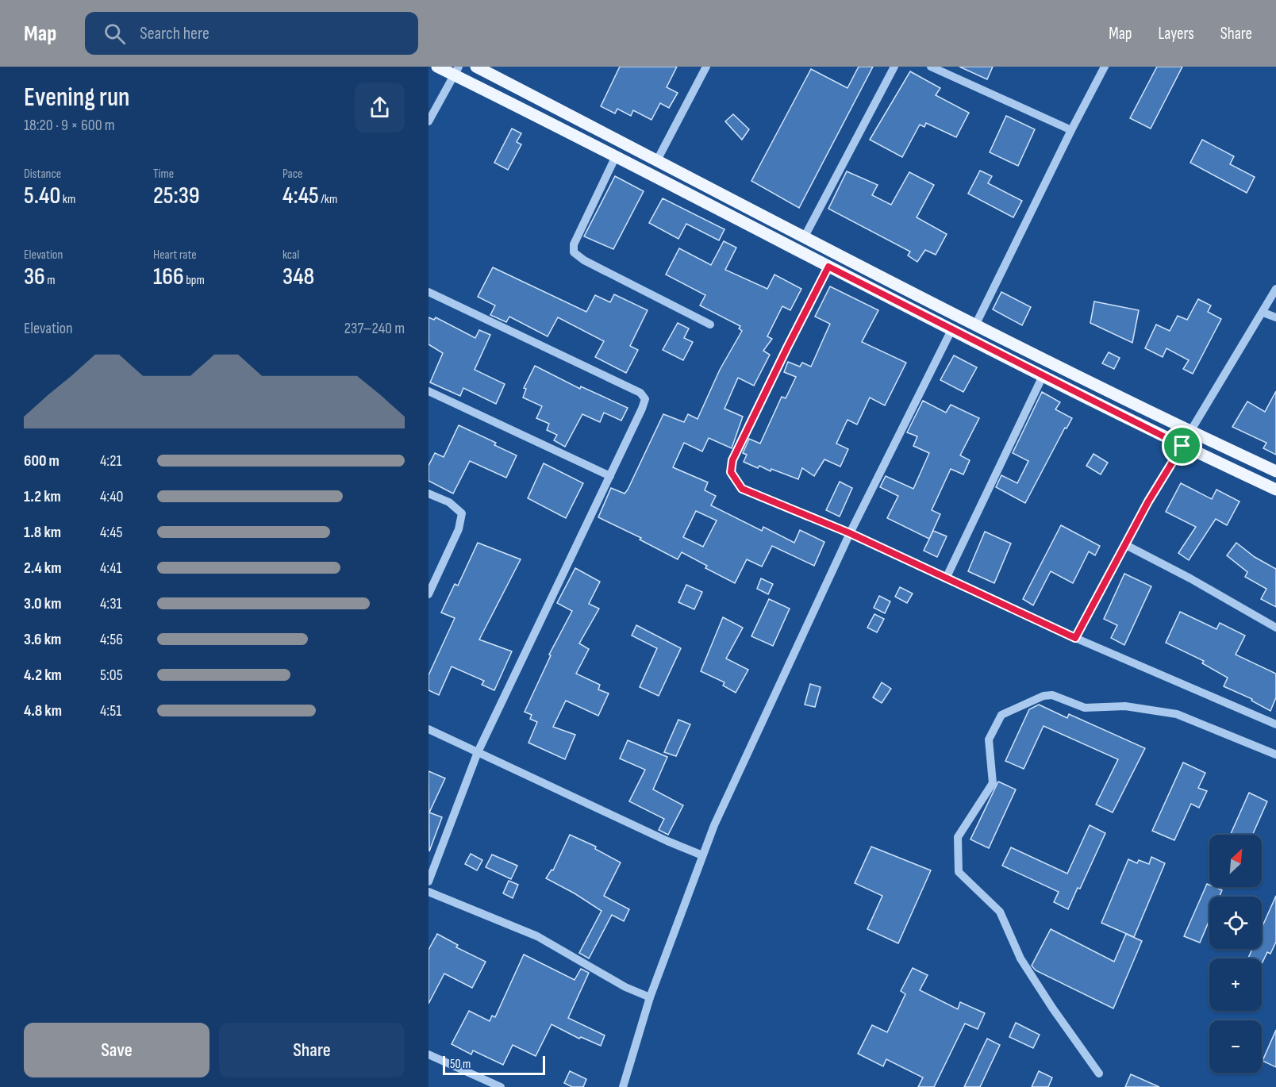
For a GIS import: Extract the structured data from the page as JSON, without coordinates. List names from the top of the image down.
{
  "scale_bar": "50 m",
  "north": "top right",
  "page": {
    "header": "Map",
    "search": "Search here",
    "nav": ["Map", "Layers", "Share"],
    "heading": ["Evening run", "18:20 · 9 × 600 m"],
    "stats": [
      ["Distance", "5.40 km"],
      ["Time", "25:39"],
      ["Pace", "4:45 /km"],
      ["Elevation", "36 m"],
      ["Heart rate", "166 bpm"],
      ["kcal", "348"]
    ],
    "chart": ["Elevation", "237–240 m"],
    "list": [
      {
        "name": "600 m",
        "note": "4:21"
      },
      {
        "name": "1.2 km",
        "note": "4:40"
      },
      {
        "name": "1.8 km",
        "note": "4:45"
      },
      {
        "name": "2.4 km",
        "note": "4:41"
      },
      {
        "name": "3.0 km",
        "note": "4:31"
      },
      {
        "name": "3.6 km",
        "note": "4:56"
      },
      {
        "name": "4.2 km",
        "note": "5:05"
      },
      {
        "name": "4.8 km",
        "note": "4:51"
      }
    ],
    "map_buttons": ["+", "−"],
    "buttons": ["Save", "Share"],
    "scale": "50 m"
  }
}
